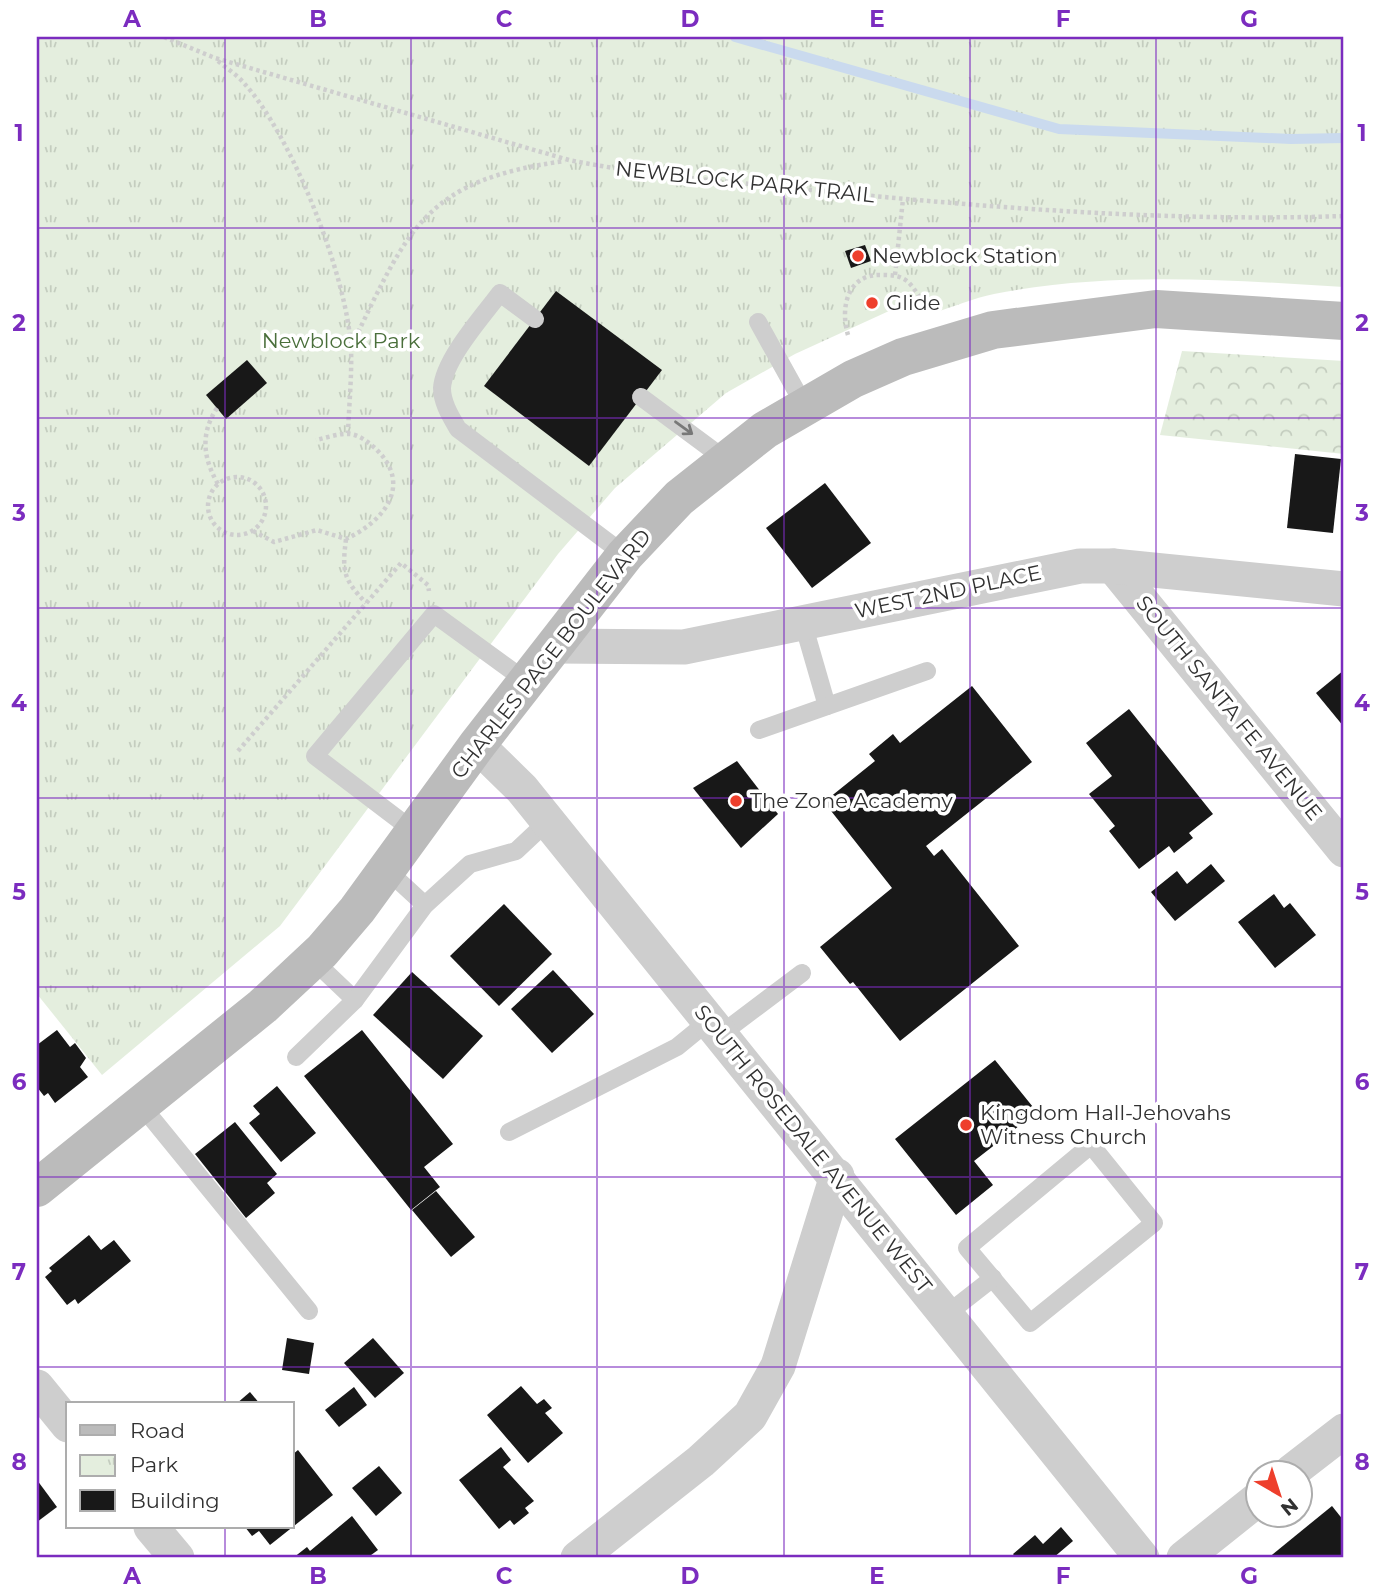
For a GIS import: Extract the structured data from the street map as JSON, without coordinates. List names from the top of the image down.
{
  "streets": {
    "main road": ["CHARLES PAGE BOULEVARD"],
    "street": ["WEST 2ND PLACE", "SOUTH SANTA FE AVENUE", "SOUTH ROSEDALE AVENUE WEST"],
    "path": ["NEWBLOCK PARK TRAIL"]
  },
  "crossings": [
    ["WEST 2ND PLACE", "CHARLES PAGE BOULEVARD"],
    ["WEST 2ND PLACE", "SOUTH SANTA FE AVENUE"],
    ["CHARLES PAGE BOULEVARD", "SOUTH ROSEDALE AVENUE WEST"]
  ],
  "parks": ["Newblock Park"],
  "places": [
    "Newblock Station",
    "Glide",
    "The Zone Academy",
    "Kingdom Hall-Jehovahs Witness Church"
  ],
  "legend": ["Road", "Park", "Building"],
  "north": "bottom right",
  "grid": {
    "columns": [
      "A",
      "B",
      "C",
      "D",
      "E",
      "F",
      "G"
    ],
    "rows": [
      "1",
      "2",
      "3",
      "4",
      "5",
      "6",
      "7",
      "8"
    ]
  }
}
